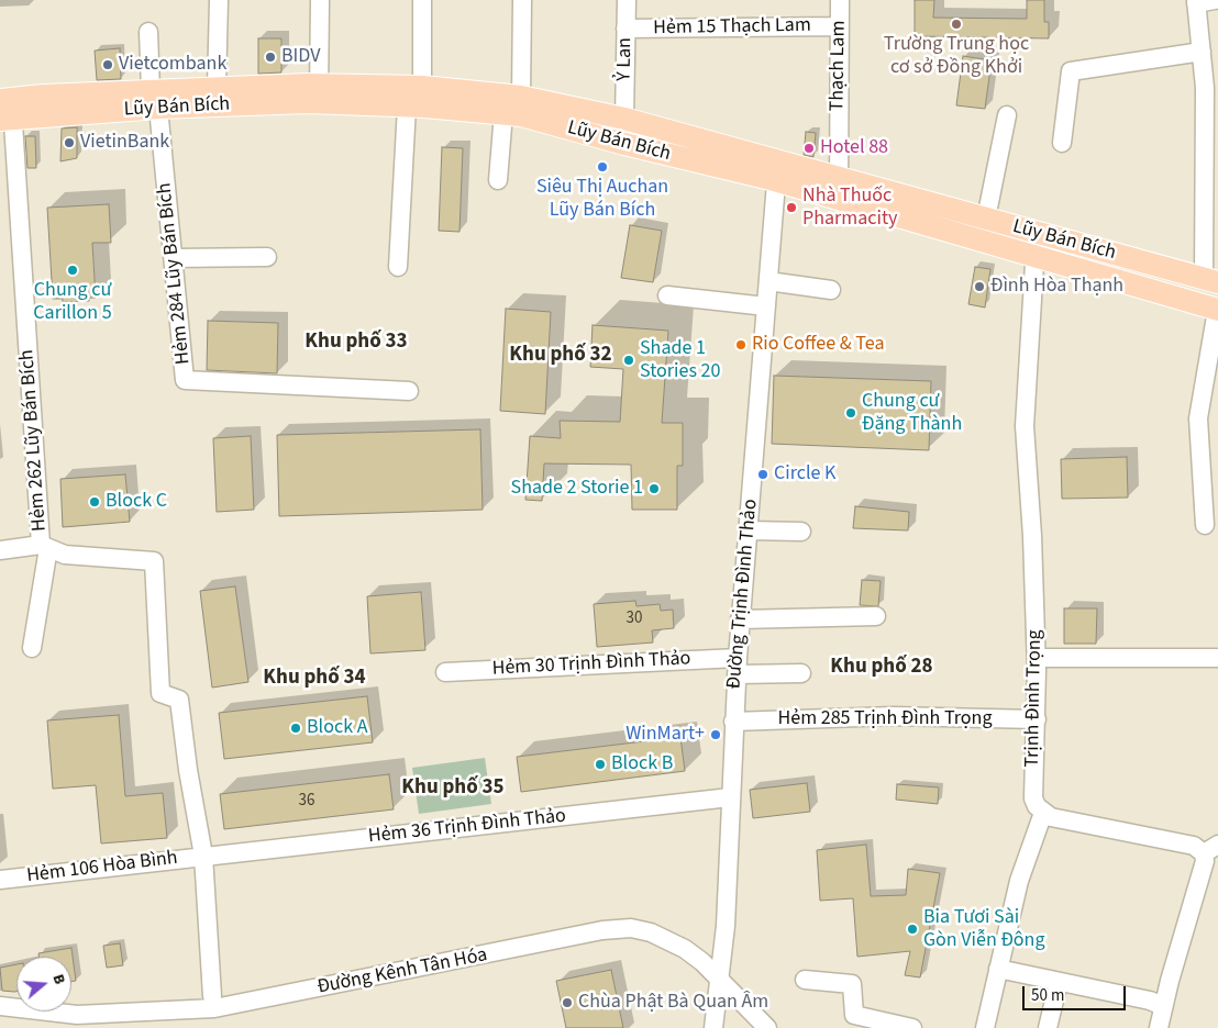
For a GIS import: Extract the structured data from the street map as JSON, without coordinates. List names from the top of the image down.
{
  "streets": {
    "main road": ["Lũy Bán Bích"],
    "street": [
      "Hẻm 15 Thạch Lam",
      "Ỷ Lan",
      "Thạch Lam",
      "Hẻm 284 Lũy Bán Bích",
      "Hẻm 262 Lũy Bán Bích",
      "Đường Trịnh Đình Thảo",
      "Hẻm 30 Trịnh Đình Thảo",
      "Trịnh Đình Trọng",
      "Hẻm 285 Trịnh Đình Trọng",
      "Hẻm 36 Trịnh Đình Thảo",
      "Hẻm 106 Hòa Bình",
      "Đường Kênh Tân Hóa"
    ]
  },
  "crossings": [
    ["Hẻm 15 Thạch Lam", "Ỷ Lan"],
    ["Hẻm 15 Thạch Lam", "Thạch Lam"],
    ["Ỷ Lan", "Lũy Bán Bích"],
    ["Thạch Lam", "Lũy Bán Bích"],
    ["Lũy Bán Bích", "Hẻm 284 Lũy Bán Bích"],
    ["Lũy Bán Bích", "Hẻm 262 Lũy Bán Bích"],
    ["Lũy Bán Bích", "Đường Trịnh Đình Thảo"],
    ["Lũy Bán Bích", "Trịnh Đình Trọng"],
    ["Hẻm 262 Lũy Bán Bích", "Hẻm 36 Trịnh Đình Thảo"],
    ["Hẻm 262 Lũy Bán Bích", "Hẻm 106 Hòa Bình"],
    ["Hẻm 262 Lũy Bán Bích", "Đường Kênh Tân Hóa"],
    ["Đường Trịnh Đình Thảo", "Hẻm 30 Trịnh Đình Thảo"],
    ["Đường Trịnh Đình Thảo", "Hẻm 285 Trịnh Đình Trọng"],
    ["Đường Trịnh Đình Thảo", "Hẻm 36 Trịnh Đình Thảo"],
    ["Đường Trịnh Đình Thảo", "Đường Kênh Tân Hóa"],
    ["Trịnh Đình Trọng", "Hẻm 285 Trịnh Đình Trọng"],
    ["Hẻm 36 Trịnh Đình Thảo", "Hẻm 106 Hòa Bình"]
  ],
  "districts": [
    "Khu phố 33",
    "Khu phố 32",
    "Khu phố 28",
    "Khu phố 34",
    "Khu phố 35"
  ],
  "places": [
    "Trường Trung học cơ sở Đồng Khởi",
    "BIDV",
    "Vietcombank",
    "VietinBank",
    "Hotel 88",
    "Siêu Thị Auchan Lũy Bán Bích",
    "Nhà Thuốc Pharmacity",
    "Chung cư Carillon 5",
    "Đình Hòa Thạnh",
    "Rio Coffee & Tea",
    "Shade 1 Stories 20",
    "Chung cư Đặng Thành",
    "Circle K",
    "Shade 2 Storie 1",
    "Block C",
    "Block A",
    "WinMart+",
    "Block B",
    "Bia Tươi Sài Gòn Viễn Đông",
    "Chùa Phật Bà Quan Âm"
  ],
  "house_numbers": ["30", "36"],
  "scale_bar": "50 m",
  "north": "right"
}
